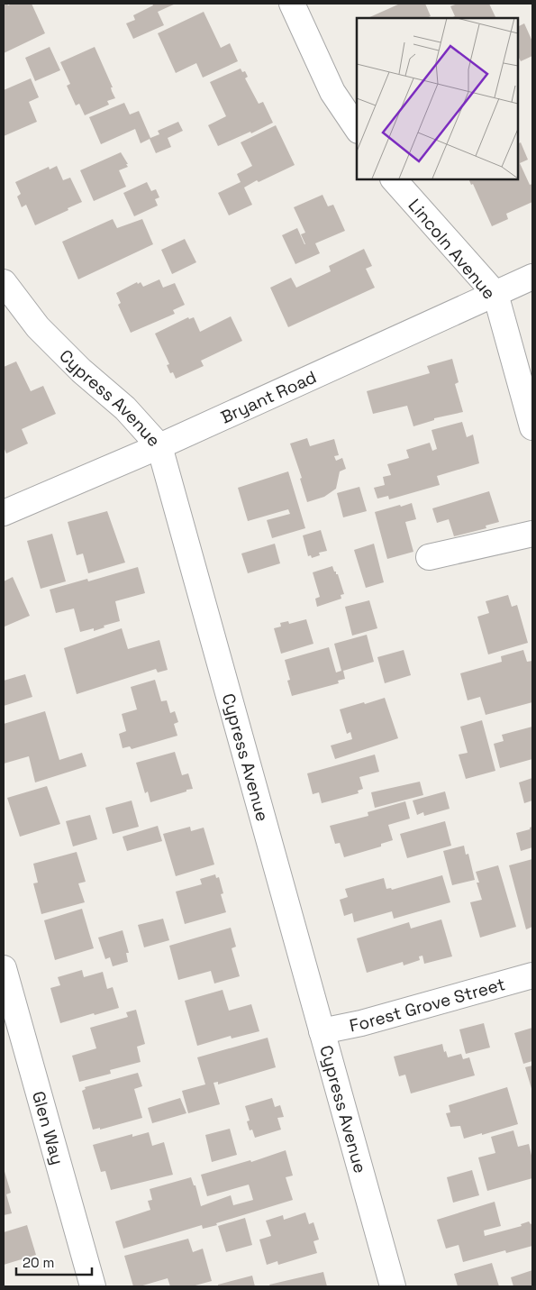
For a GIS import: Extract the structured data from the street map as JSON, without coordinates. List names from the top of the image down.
{
  "streets": {
    "street": [
      "Lincoln Avenue",
      "Bryant Road",
      "Cypress Avenue",
      "Forest Grove Street",
      "Glen Way"
    ]
  },
  "crossings": [
    ["Lincoln Avenue", "Bryant Road"],
    ["Bryant Road", "Cypress Avenue"],
    ["Cypress Avenue", "Forest Grove Street"]
  ],
  "scale_bar": "20 m"
}
